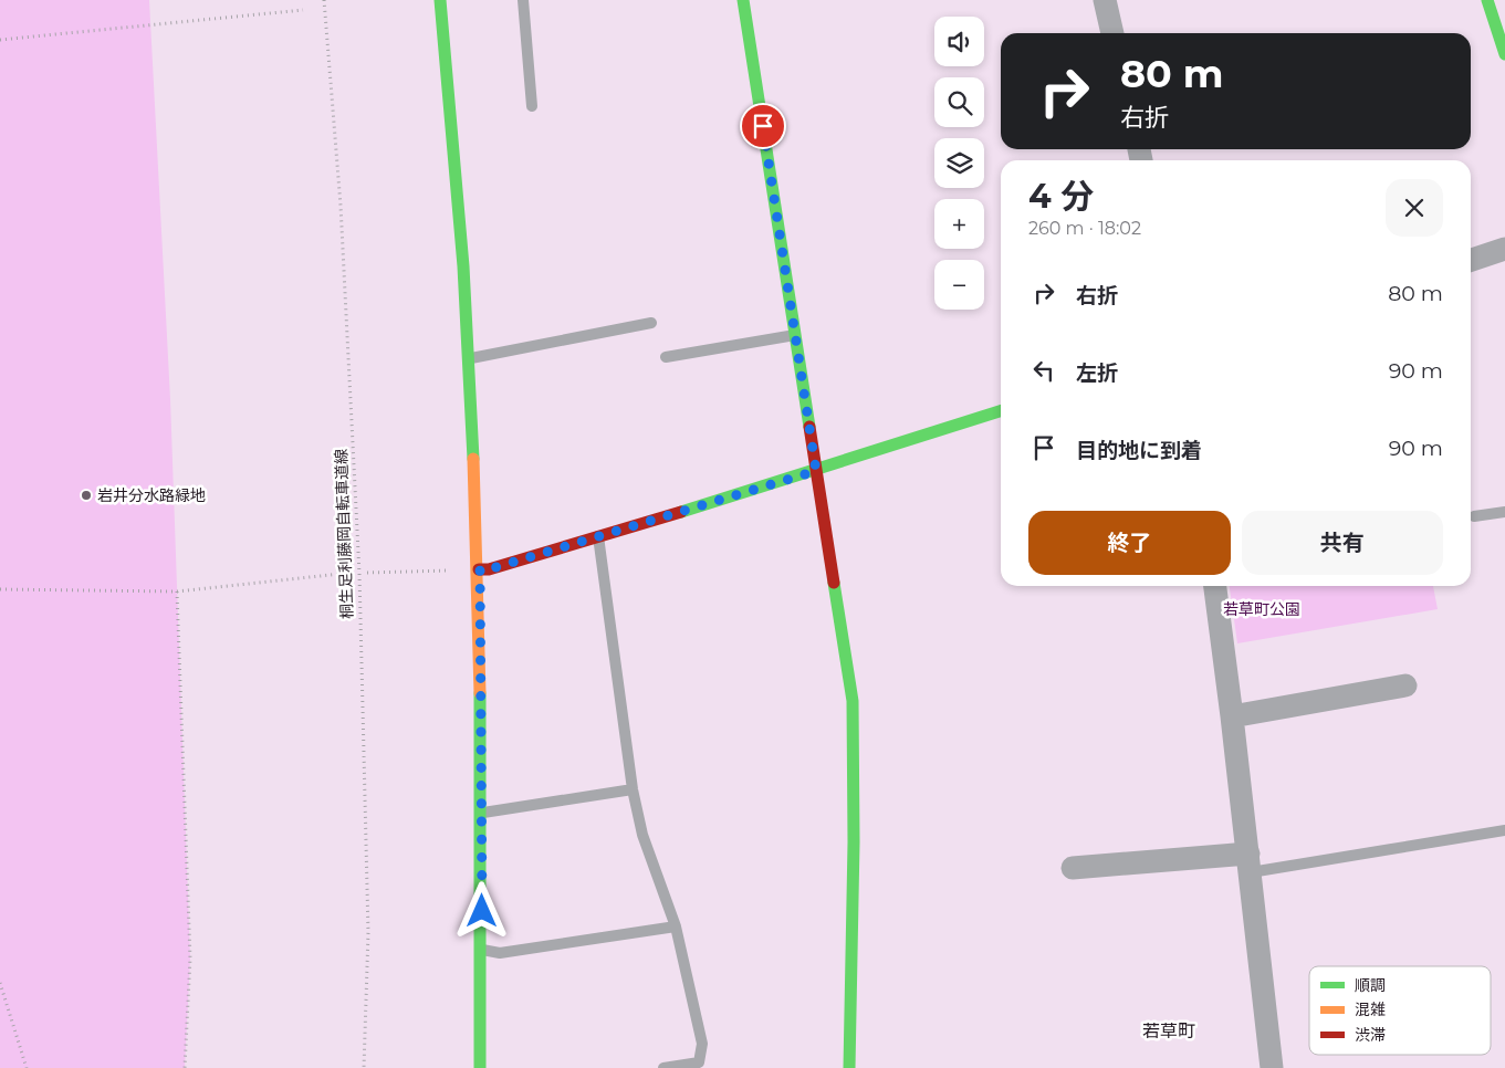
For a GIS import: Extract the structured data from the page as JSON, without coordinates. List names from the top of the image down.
{
  "streets": {
    "path": ["桐生足利藤岡自転車道線"]
  },
  "districts": ["若草町"],
  "parks": ["若草町公園"],
  "places": ["岩井分水路緑地"],
  "legend": ["順調", "混雑", "渋滞"],
  "page": {
    "map_buttons": ["+", "−"],
    "turn": ["80 m", "右折"],
    "heading": ["4 分", "260 m · 18:02"],
    "list": [
      {
        "name": "右折",
        "value": "80 m"
      },
      {
        "name": "左折",
        "value": "90 m"
      },
      {
        "name": "目的地に到着",
        "value": "90 m"
      }
    ],
    "buttons": ["終了", "共有"]
  }
}
